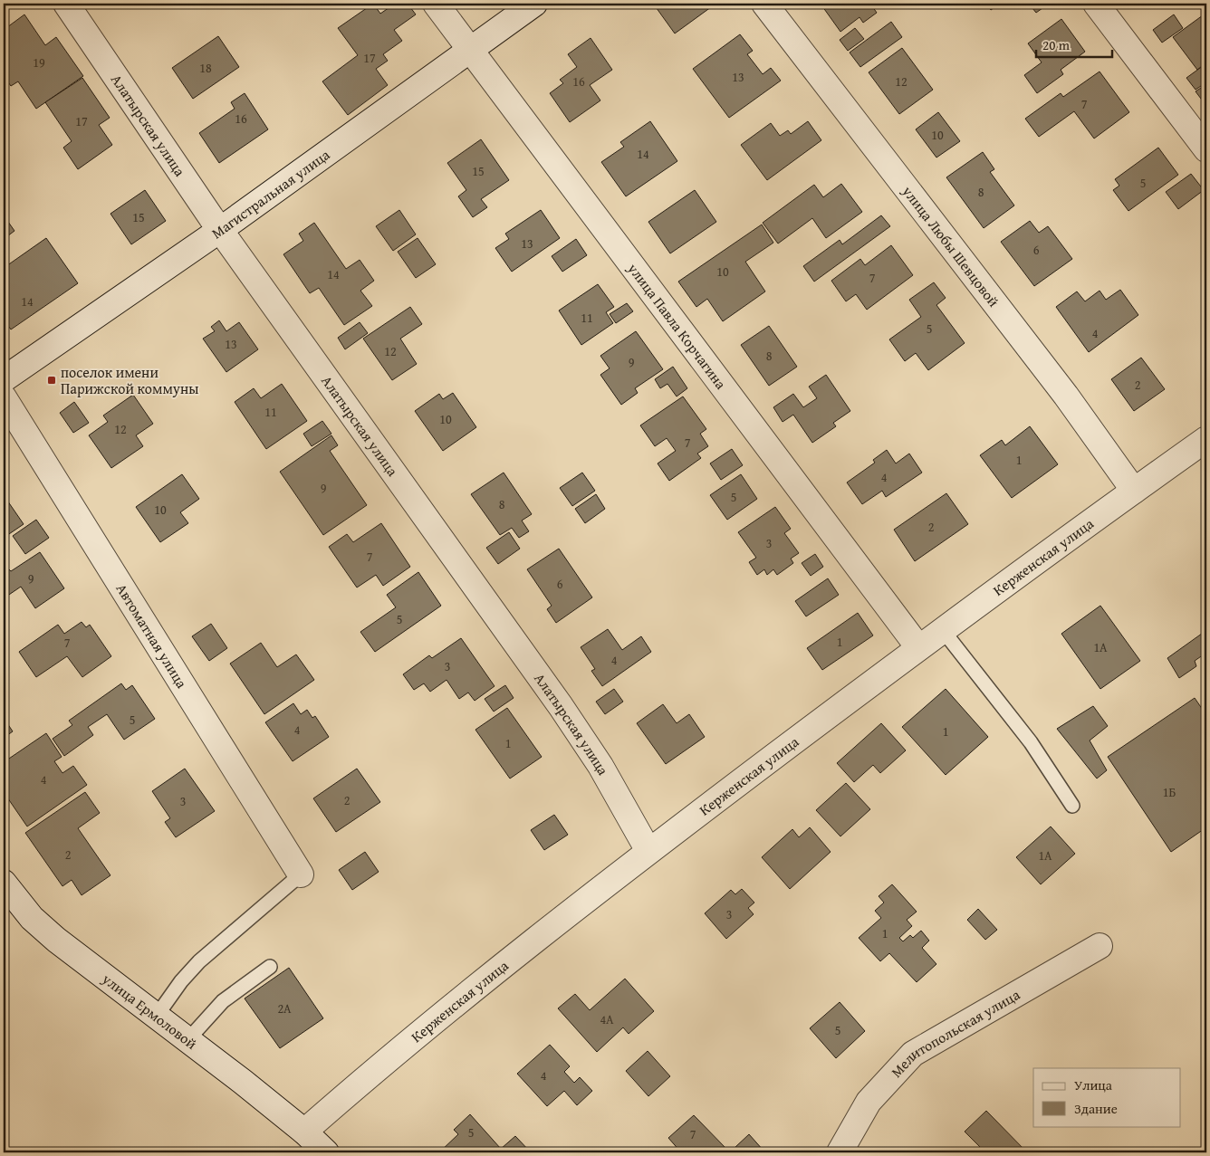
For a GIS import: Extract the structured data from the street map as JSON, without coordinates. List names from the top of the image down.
{
  "streets": {
    "street": [
      "Алатырская улица",
      "Магистральная улица",
      "улица Любы Шевцовой",
      "улица Павла Корчагина",
      "Керженская улица",
      "Автоматная улица",
      "улица Ермоловой",
      "Мелитопольская улица"
    ]
  },
  "crossings": [
    ["Алатырская улица", "Магистральная улица"],
    ["Алатырская улица", "Керженская улица"],
    ["Магистральная улица", "улица Павла Корчагина"],
    ["улица Любы Шевцовой", "Керженская улица"],
    ["улица Павла Корчагина", "Керженская улица"],
    ["Керженская улица", "улица Ермоловой"]
  ],
  "places": {
    "transit": ["поселок имени Парижской коммуны"]
  },
  "house_numbers": [
    "17",
    "19",
    "18",
    "13",
    "16",
    "12",
    "7",
    "16",
    "17",
    "10",
    "14",
    "15",
    "5",
    "8",
    "15",
    "13",
    "6",
    "10",
    "14",
    "7",
    "14",
    "11",
    "5",
    "4",
    "13",
    "12",
    "8",
    "9",
    "2",
    "11",
    "10",
    "12",
    "7",
    "1",
    "4",
    "9",
    "5",
    "8",
    "10",
    "2",
    "3",
    "7",
    "9",
    "6",
    "5",
    "1",
    "7",
    "1А",
    "4",
    "3",
    "5",
    "4",
    "1",
    "1",
    "4",
    "1Б",
    "2",
    "3",
    "2",
    "1А",
    "3",
    "1",
    "2А",
    "4А",
    "5",
    "4",
    "5",
    "7"
  ],
  "legend": ["Улица", "Здание"],
  "scale_bar": "20 m"
}
